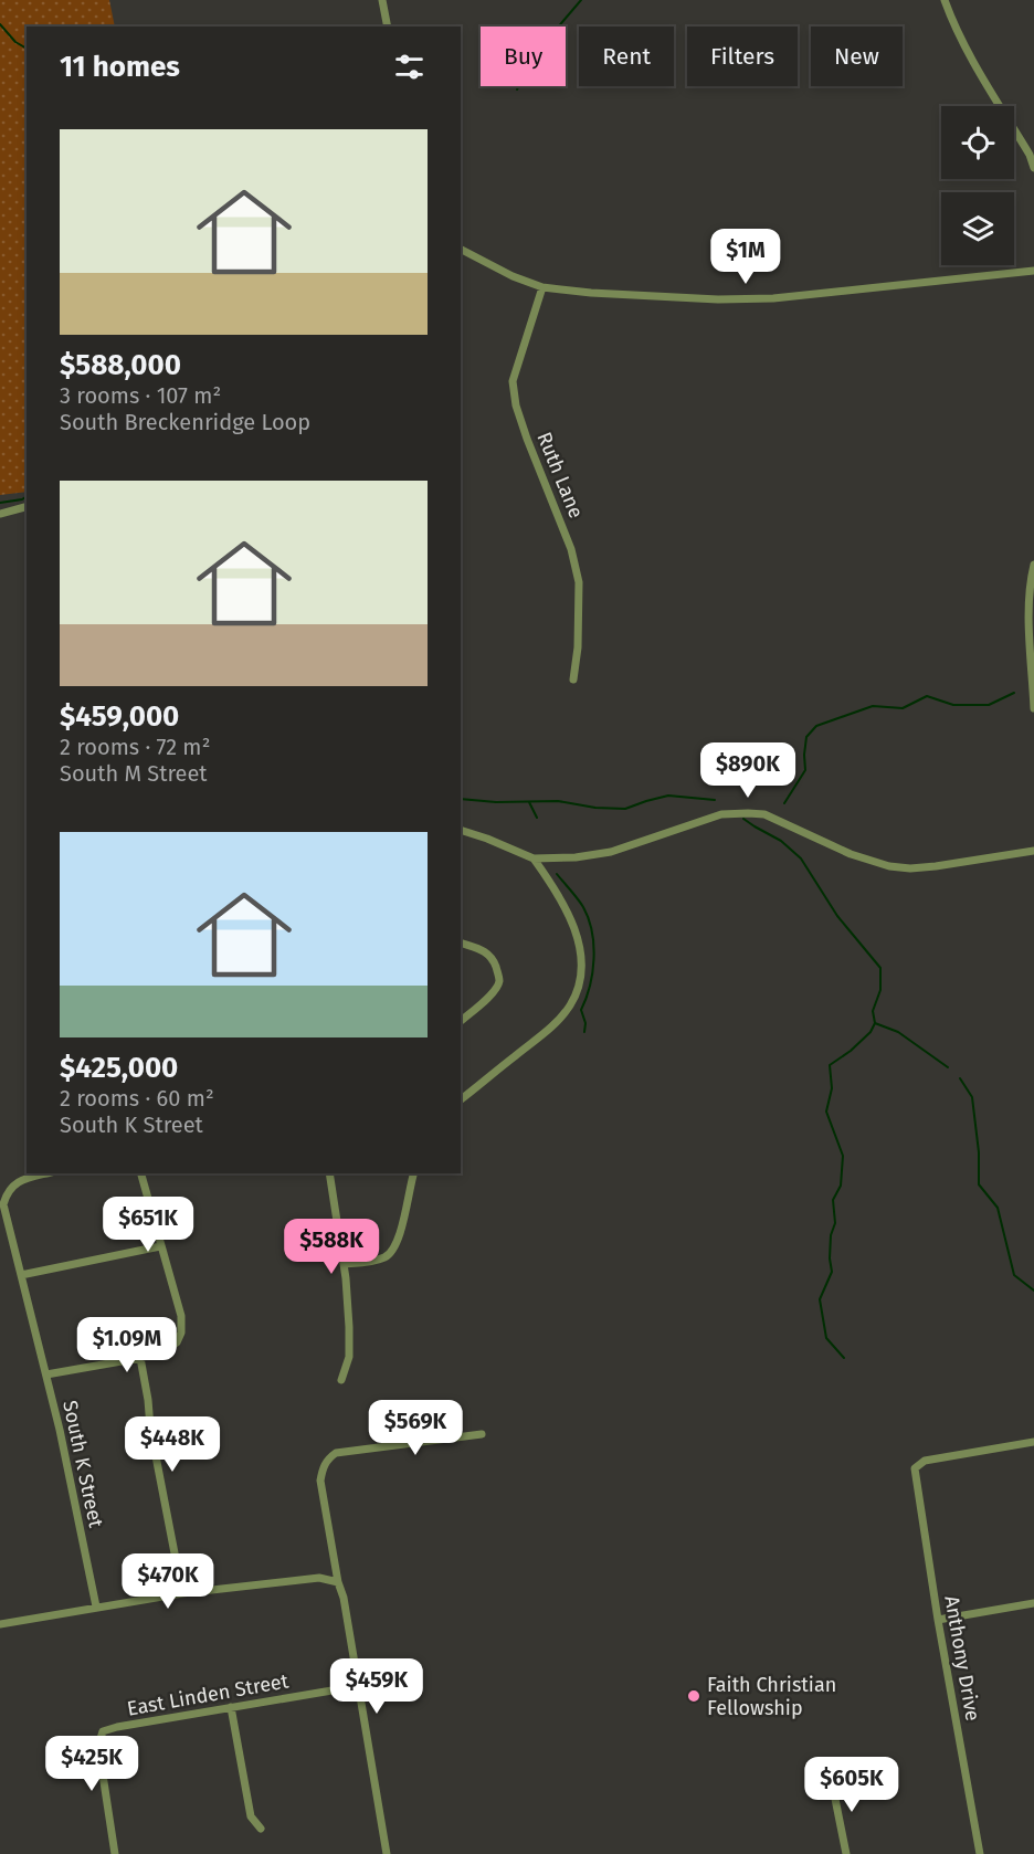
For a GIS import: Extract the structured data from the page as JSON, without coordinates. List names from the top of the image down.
{
  "streets": {
    "street": [
      "Ruth Lane",
      "South K Street",
      "Anthony Drive",
      "East Linden Street"
    ]
  },
  "places": ["Faith Christian Fellowship"],
  "page": {
    "chip": [
      "Buy",
      "Rent",
      "Filters",
      "New"
    ],
    "heading": "11 homes",
    "list": [
      {
        "name": "$588,000",
        "note": "3 rooms · 107 m² · South Breckenridge Loop"
      },
      {
        "name": "$459,000",
        "note": "2 rooms · 72 m² · South M Street"
      },
      {
        "name": "$425,000",
        "note": "2 rooms · 60 m² · South K Street"
      }
    ],
    "price": [
      "$1M",
      "$890K",
      "$651K",
      "$588K",
      "$1.09M",
      "$569K",
      "$448K",
      "$470K",
      "$459K",
      "$425K",
      "$605K"
    ]
  }
}
